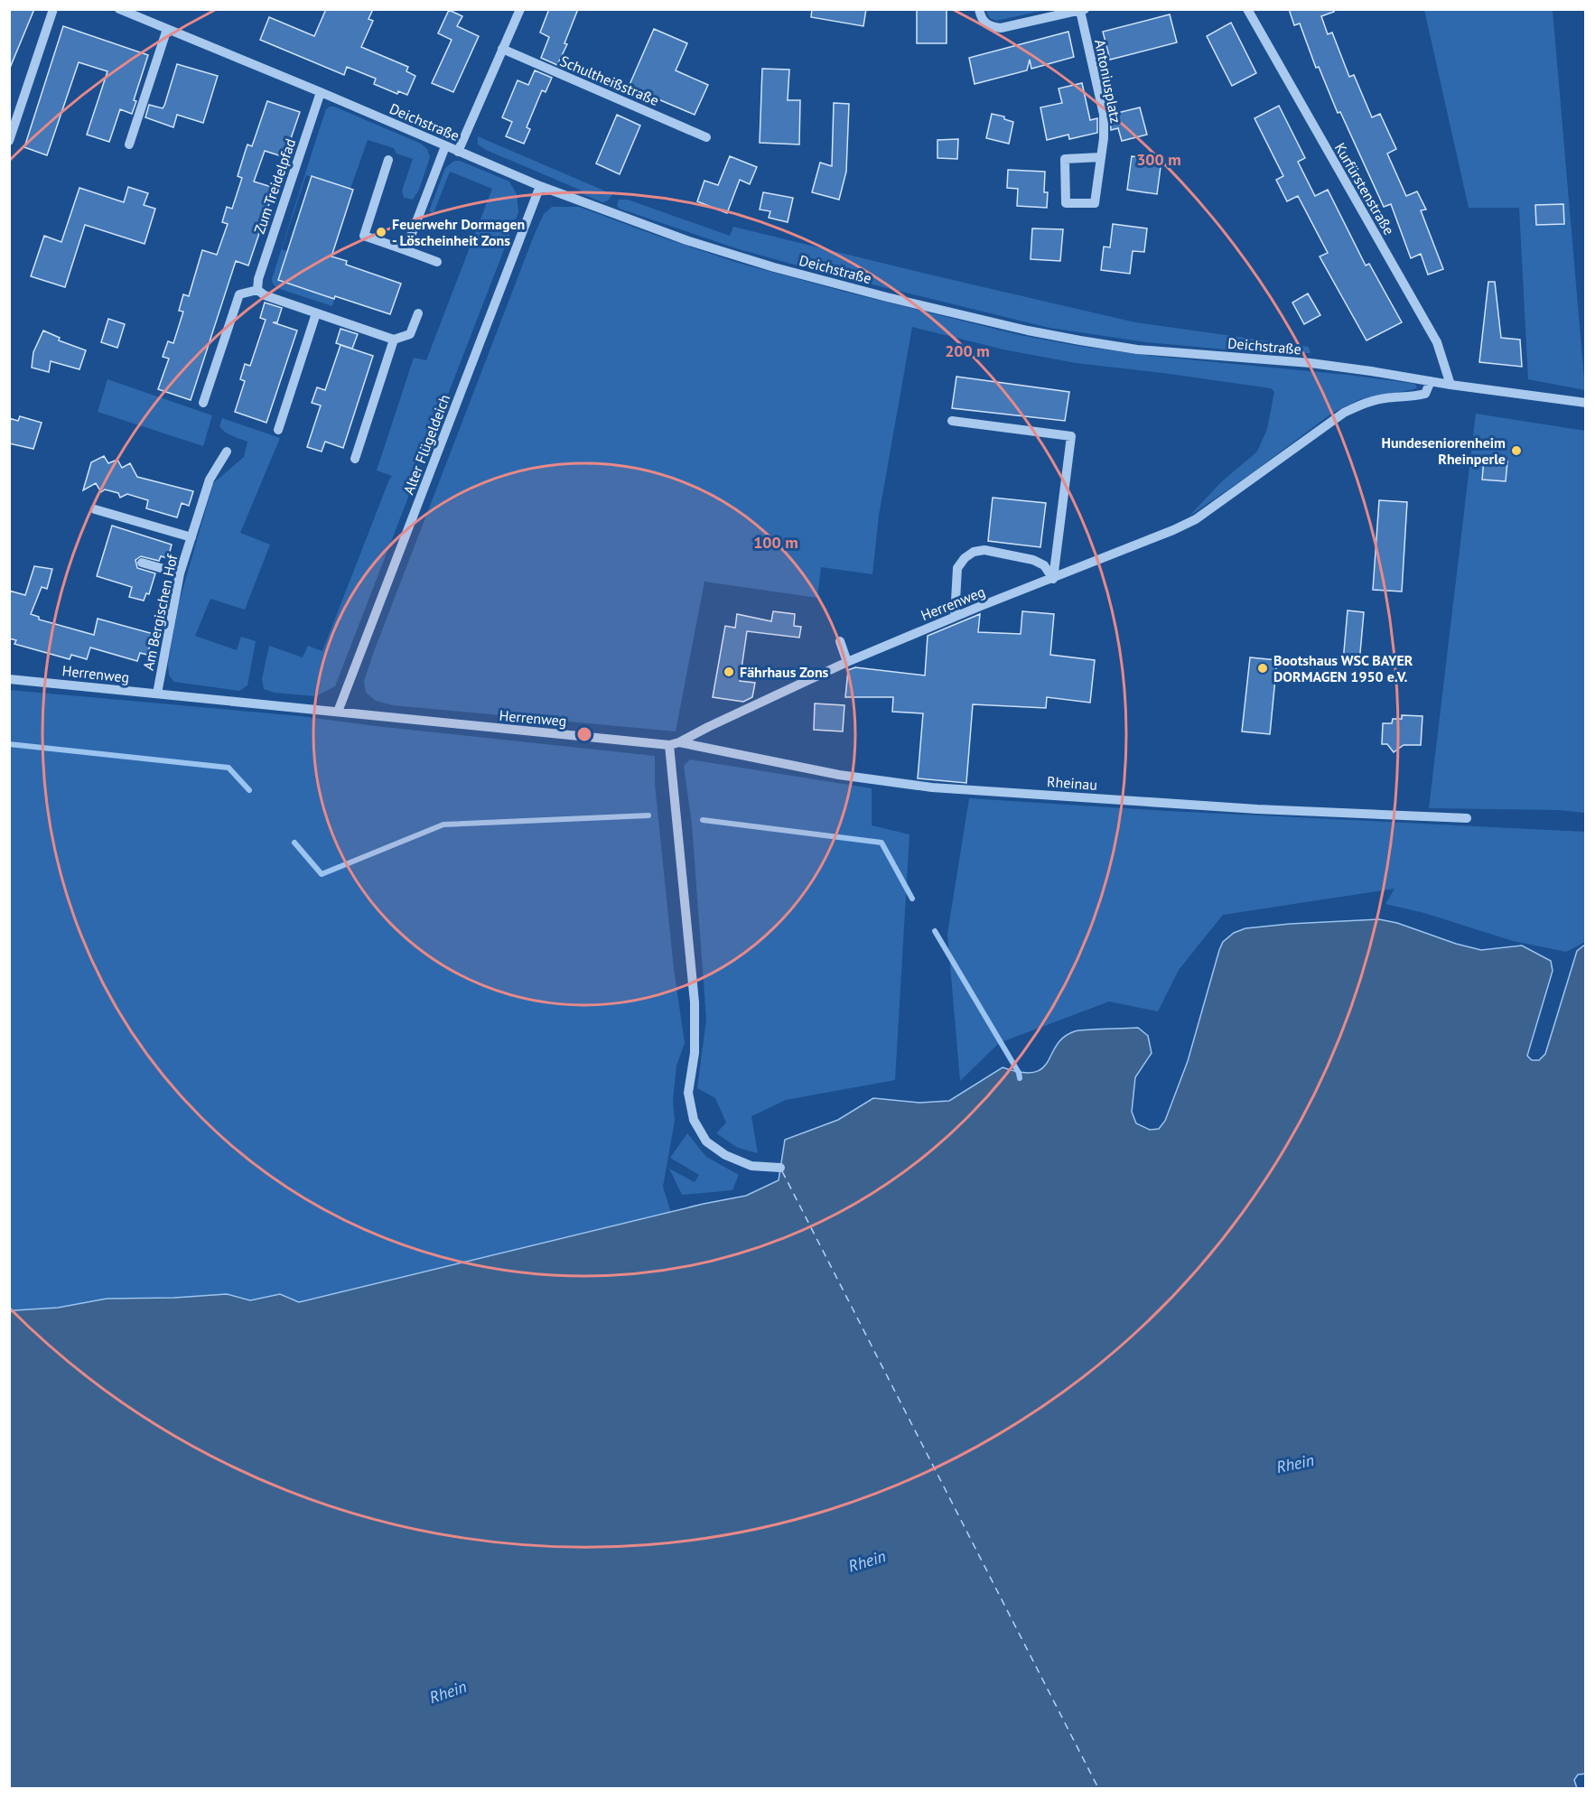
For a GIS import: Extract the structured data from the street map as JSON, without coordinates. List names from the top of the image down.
{
  "streets": {
    "street": [
      "Schultheißstraße",
      "Antoniusplatz",
      "Deichstraße",
      "Zum Treidelpfad",
      "Kurfürstenstraße",
      "Alter Flügeldeich",
      "Herrenweg",
      "Am Bergischen Hof",
      "Rheinau"
    ]
  },
  "crossings": [
    ["Deichstraße", "Zum Treidelpfad"],
    ["Deichstraße", "Kurfürstenstraße"],
    ["Deichstraße", "Alter Flügeldeich"],
    ["Deichstraße", "Herrenweg"],
    ["Alter Flügeldeich", "Herrenweg"],
    ["Herrenweg", "Am Bergischen Hof"],
    ["Herrenweg", "Rheinau"]
  ],
  "water": ["Rhein"],
  "places": [
    "Feuerwehr Dormagen - Löscheinheit Zons",
    "Hundeseniorenheim Rheinperle",
    "Bootshaus WSC BAYER DORMAGEN 1950 e.V.",
    "Fährhaus Zons"
  ],
  "rings": ["300 m", "200 m", "100 m"]
}
